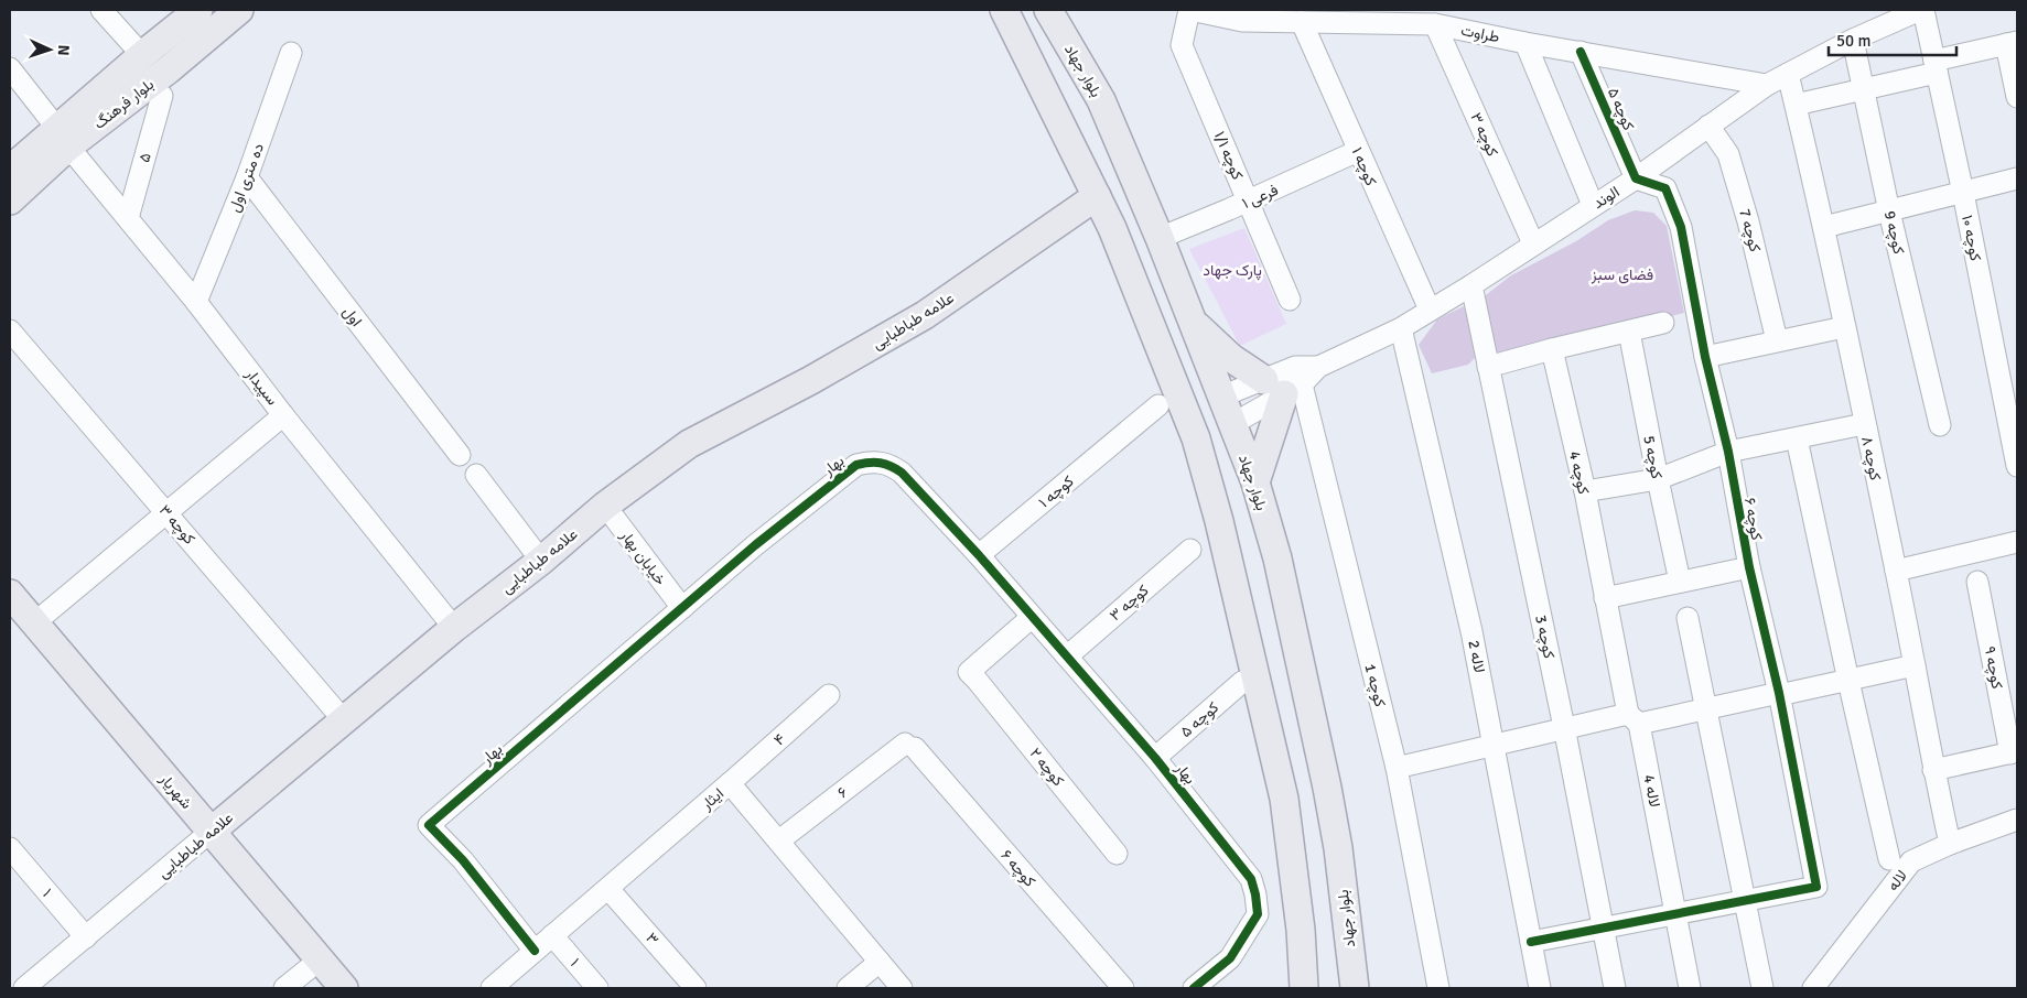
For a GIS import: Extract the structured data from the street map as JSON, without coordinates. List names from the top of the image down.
{
  "streets": {
    "main road": [
      "بلوار جهاد",
      "بلوار فرهنگ",
      "علامه طباطبایی",
      "شهریار"
    ],
    "street": [
      "طراوت",
      "کوچه ۵",
      "کوچه ۳",
      "کوچه ۱/۱",
      "۵",
      "کوچه ۱",
      "ده متری اول",
      "فرعی ۱",
      "الوند",
      "کوچه 7",
      "کوچه 9",
      "کوچه ۱۰",
      "اول",
      "سپیدار",
      "کوچه 5",
      "کوچه ۸",
      "بهار",
      "کوچه 4",
      "کوچه ۶",
      "خیابان بهار",
      "کوچه 3",
      "لاله 2",
      "کوچه ۹",
      "کوچه 1",
      "۴",
      "کوچه ۲",
      "لاله 4",
      "۶",
      "ایثار",
      "لاله",
      "۱",
      "۳"
    ]
  },
  "crossings": [
    ["طراوت", "کوچه ۵"],
    ["طراوت", "کوچه ۳"],
    ["طراوت", "کوچه ۱/۱"],
    ["طراوت", "کوچه ۱"],
    ["طراوت", "الوند"],
    ["بلوار جهاد", "فرعی ۱"],
    ["بلوار جهاد", "الوند"],
    ["بلوار فرهنگ", "سپیدار"],
    ["کوچه ۵", "الوند"],
    ["کوچه ۵", "بهار"],
    ["کوچه ۵", "کوچه ۶"],
    ["کوچه ۳", "الوند"],
    ["کوچه ۳", "علامه طباطبایی"],
    ["کوچه ۳", "بهار"],
    ["کوچه ۱/۱", "فرعی ۱"],
    ["۵", "سپیدار"],
    ["کوچه ۱", "فرعی ۱"],
    ["کوچه ۱", "الوند"],
    ["کوچه ۱", "بهار"],
    ["ده متری اول", "اول"],
    ["ده متری اول", "سپیدار"],
    ["الوند", "کوچه 7"],
    ["الوند", "کوچه 9"],
    ["الوند", "کوچه ۱۰"],
    ["الوند", "کوچه ۸"],
    ["الوند", "کوچه ۶"],
    ["الوند", "کوچه 3"],
    ["الوند", "لاله 2"],
    ["الوند", "کوچه 1"],
    ["علامه طباطبایی", "سپیدار"],
    ["علامه طباطبایی", "خیابان بهار"],
    ["علامه طباطبایی", "شهریار"],
    ["علامه طباطبایی", "۱"],
    ["کوچه ۸", "لاله"],
    ["بهار", "خیابان بهار"],
    ["بهار", "کوچه ۲"],
    ["بهار", "ایثار"],
    ["کوچه 4", "لاله 4"],
    ["کوچه ۶", "۶"],
    ["۴", "ایثار"],
    ["۶", "ایثار"],
    ["ایثار", "۱"],
    ["ایثار", "۳"]
  ],
  "parks": ["پارک جهاد", "فضای سبز"],
  "scale_bar": "50 m",
  "north": "right"
}
